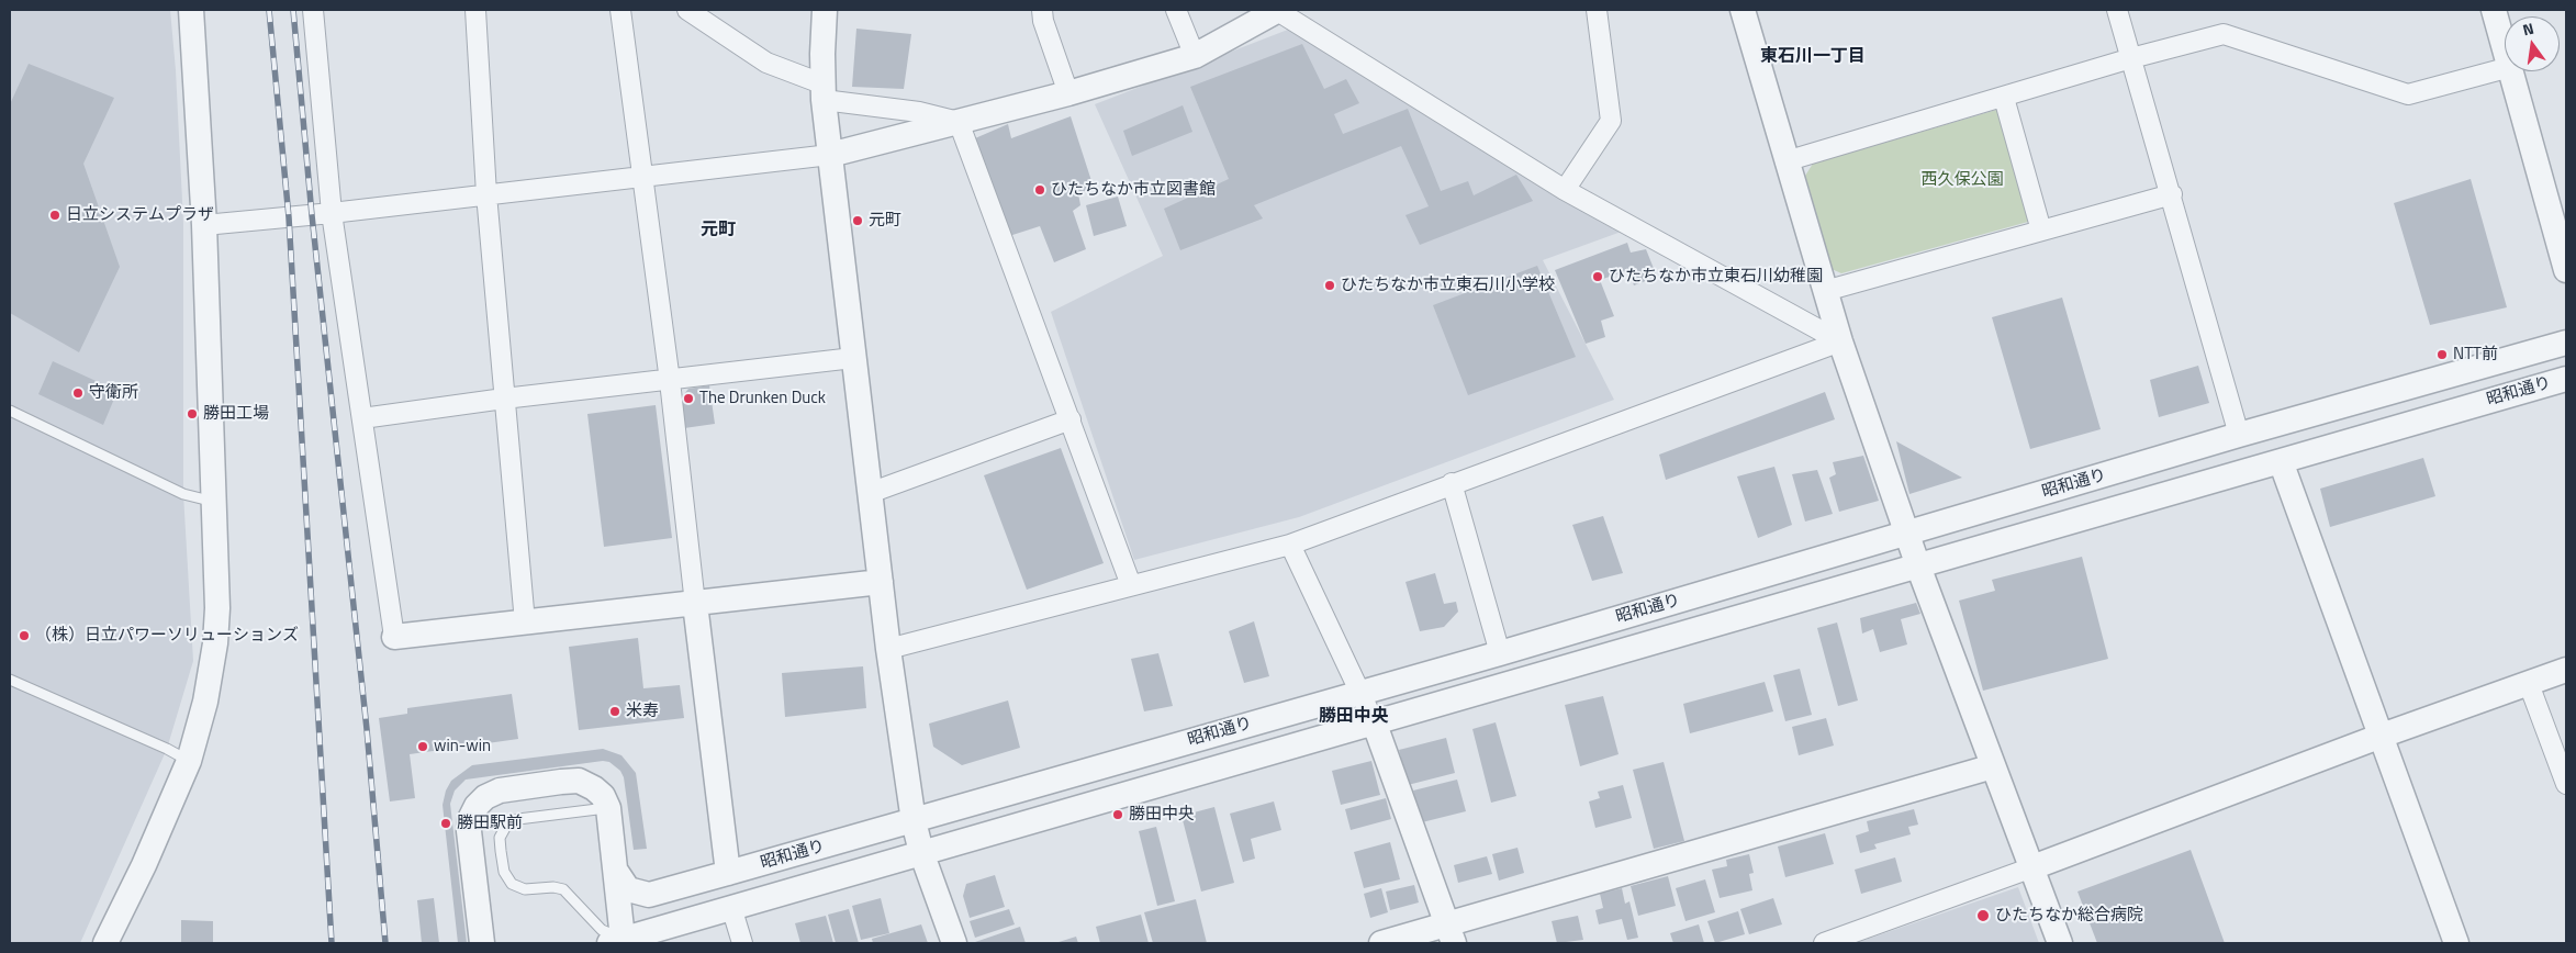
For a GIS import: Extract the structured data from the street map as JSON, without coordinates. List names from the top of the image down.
{
  "streets": {
    "street": ["昭和通り"]
  },
  "districts": ["東石川一丁目", "元町", "勝田中央"],
  "parks": ["西久保公園"],
  "places": [
    "ひたちなか市立図書館",
    "日立システムプラザ",
    "元町",
    "ひたちなか市立東石川幼稚園",
    "ひたちなか市立東石川小学校",
    "NTT前",
    "守衛所",
    "The Drunken Duck",
    "勝田工場",
    "（株）日立パワーソリューションズ",
    "米寿",
    "win-win",
    "勝田中央",
    "勝田駅前",
    "ひたちなか総合病院"
  ],
  "north": "top"
}
